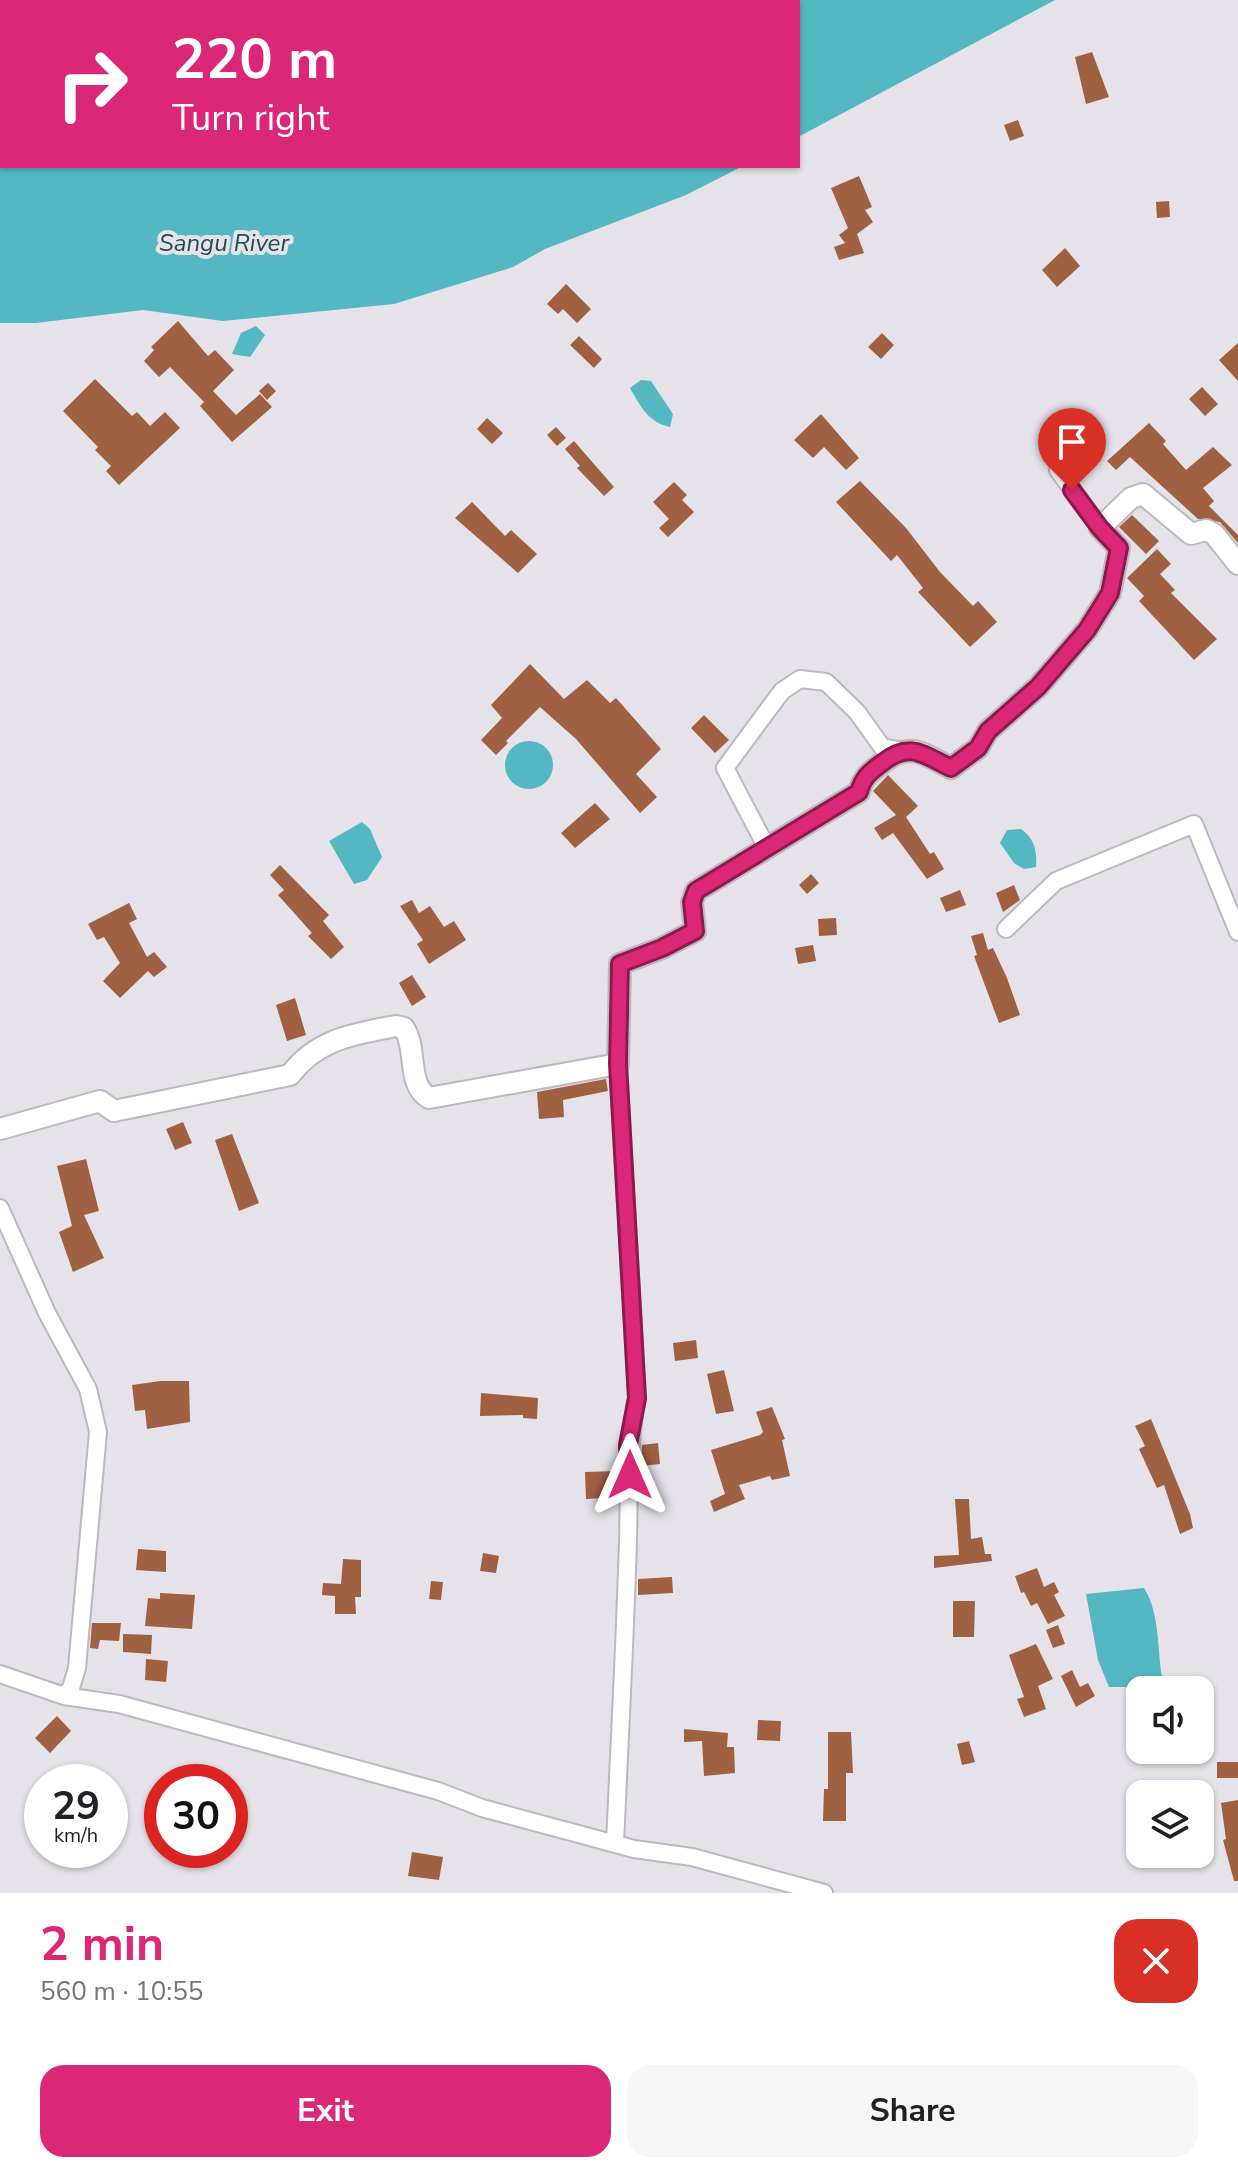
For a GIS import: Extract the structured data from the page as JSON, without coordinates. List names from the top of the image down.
{
  "water": ["Sangu River"],
  "page": {
    "turn": ["220 m", "Turn right"],
    "speed": "29 km/h",
    "limit": "30",
    "heading": ["2 min", "560 m · 10:55"],
    "buttons": ["Exit", "Share"]
  }
}
